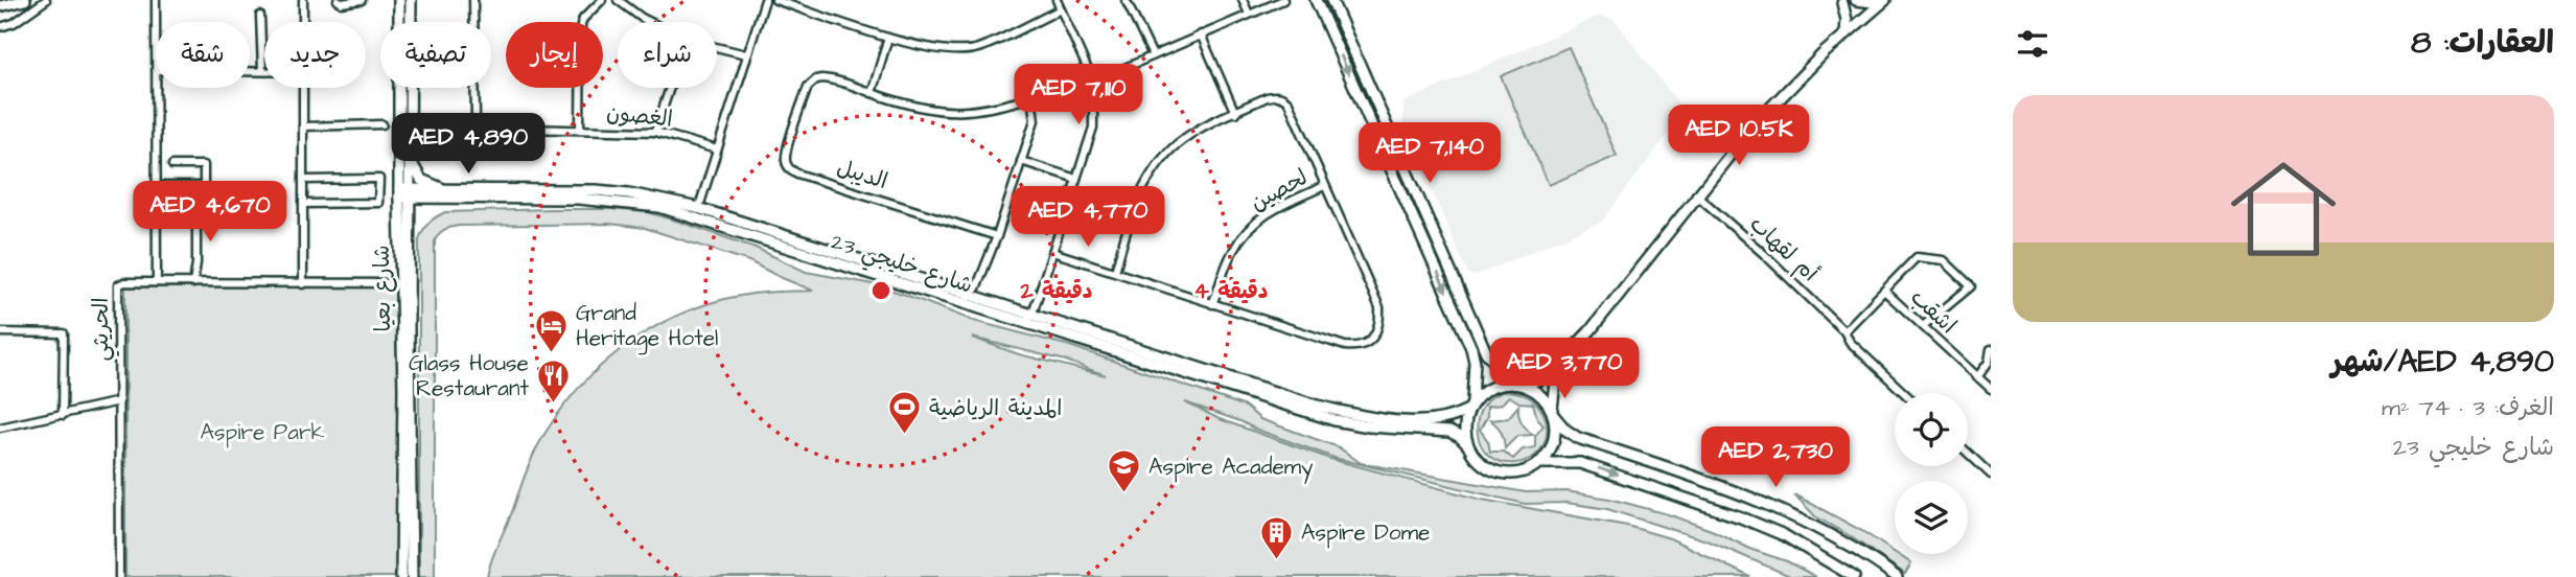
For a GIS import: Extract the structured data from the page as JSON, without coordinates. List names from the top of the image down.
{
  "streets": {
    "main road": ["شارع خليجي 23", "شارع بعيا"],
    "street": [
      "الغصون",
      "الديبل",
      "لحصين",
      "أم لقهاب",
      "اشقب",
      "الحريثي"
    ]
  },
  "crossings": [
    ["شارع خليجي 23", "شارع بعيا"],
    ["شارع بعيا", "الحريثي"]
  ],
  "parks": ["Aspire Park"],
  "places": {
    "hotel": ["Grand Heritage Hotel"],
    "restaurant": ["Glass House Restaurant"],
    "sports": ["المدينة الرياضية"],
    "school or university": ["Aspire Academy"],
    "building": ["Aspire Dome"]
  },
  "page": {
    "heading": "العقارات: 8",
    "chip": [
      "شراء",
      "إيجار",
      "تصفية",
      "جديد",
      "شقة"
    ],
    "price": [
      "AED 7,110",
      "AED 10.5K",
      "AED 4,890",
      "AED 7,140",
      "AED 4,670",
      "AED 4,770",
      "AED 3,770",
      "AED 2,730"
    ],
    "list": [
      {
        "name": "AED 4,890/شهر",
        "note": "الغرف: 3 · 74 m² · شارع خليجي 23"
      }
    ]
  },
  "rings": ["2 دقيقة", "4 دقيقة"]
}
